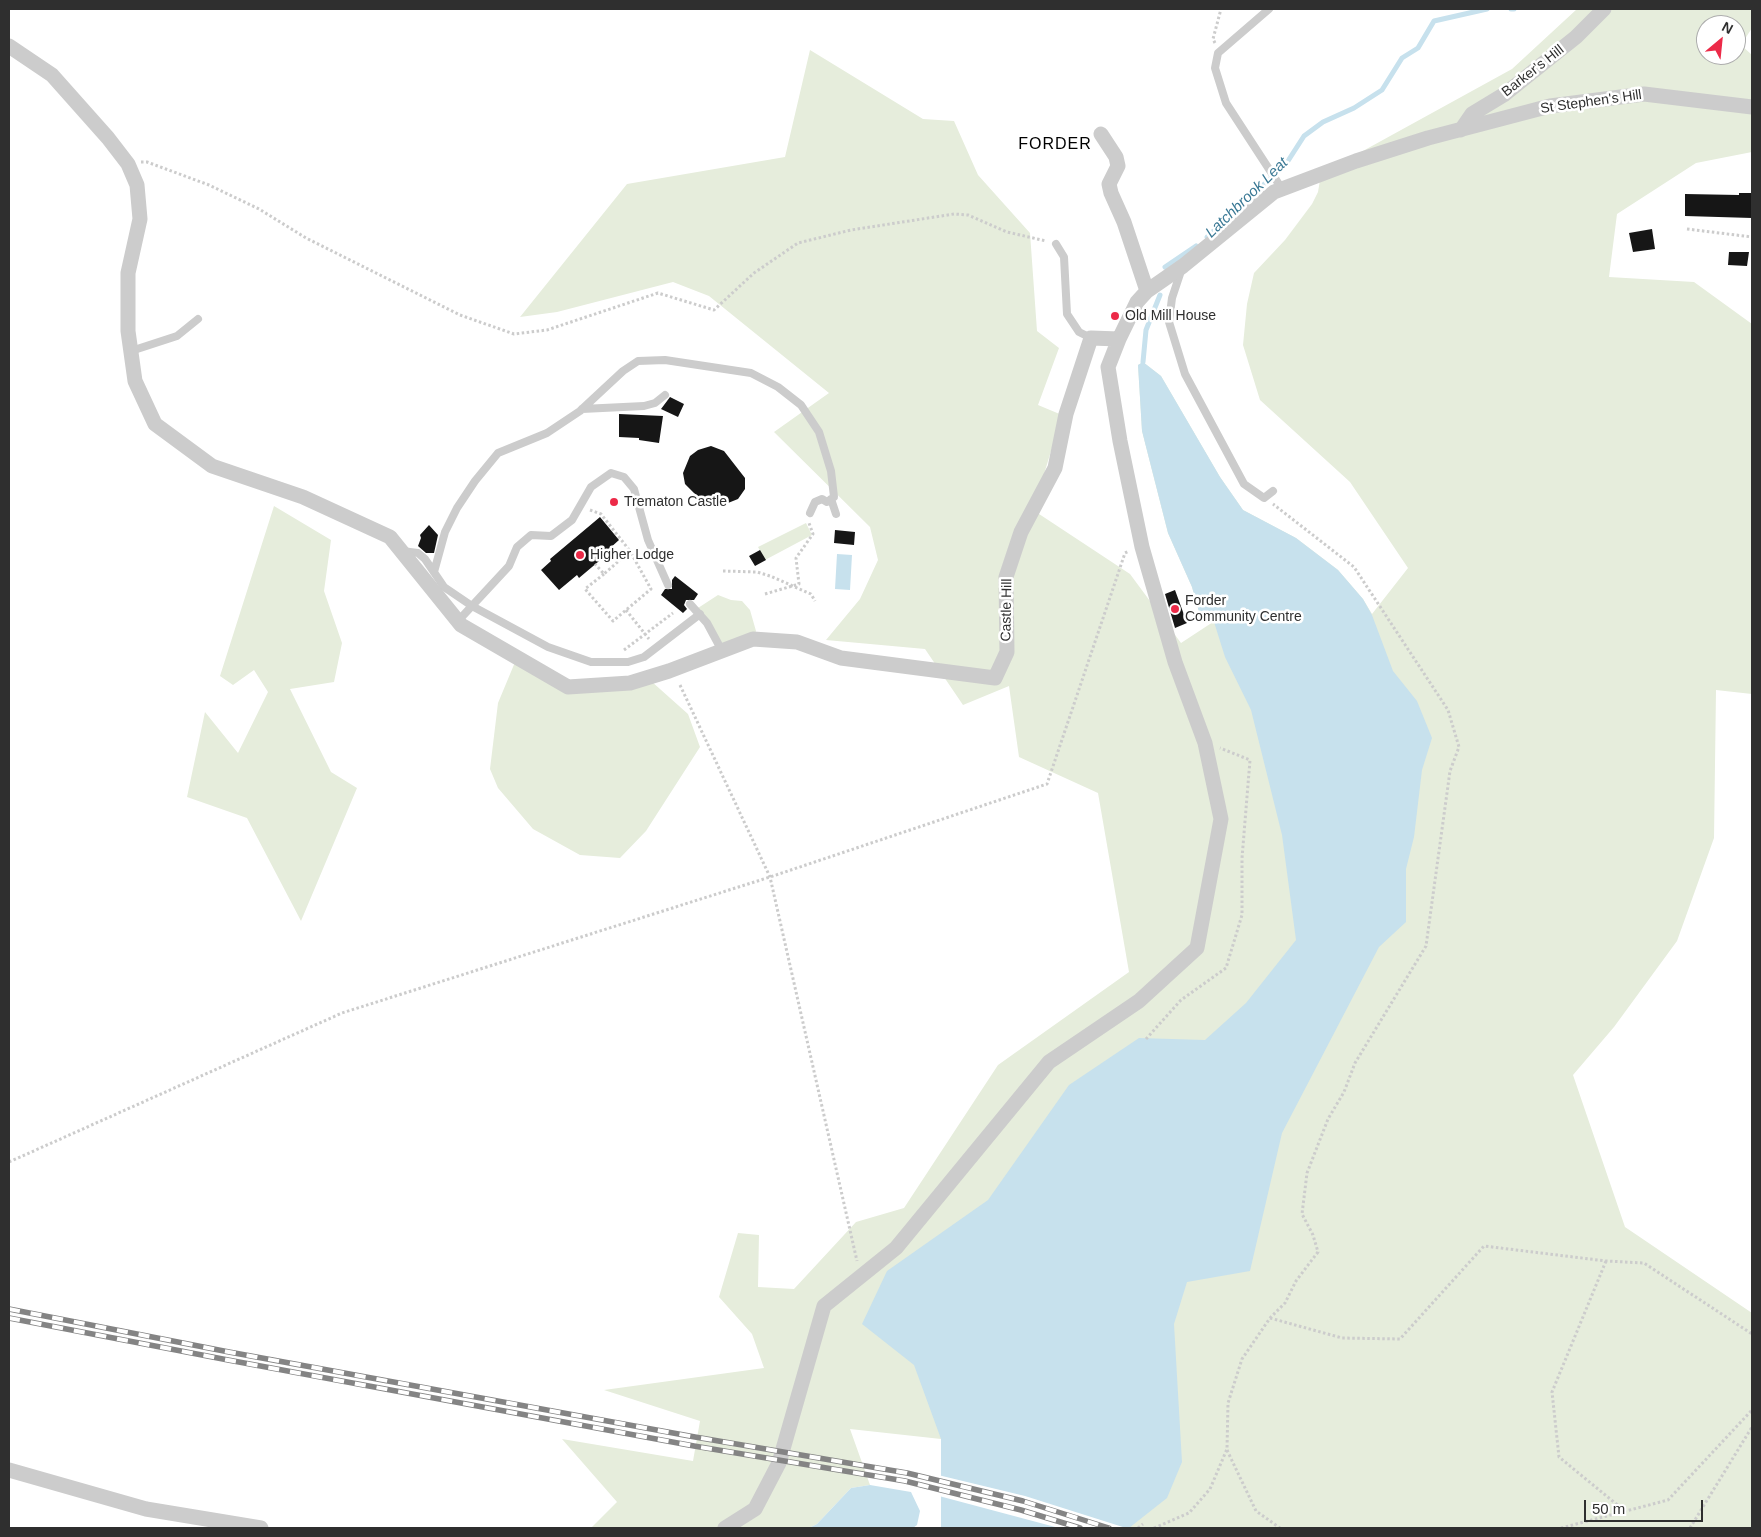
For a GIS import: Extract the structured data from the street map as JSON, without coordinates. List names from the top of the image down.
{
  "streets": {
    "street": ["Barker's Hill", "St Stephen's Hill", "Castle Hill"]
  },
  "crossings": [
    ["Barker's Hill", "St Stephen's Hill"]
  ],
  "districts": ["FORDER"],
  "water": ["Latchbrook Leat"],
  "places": [
    "Old Mill House",
    "Trematon Castle",
    "Higher Lodge",
    "Forder Community Centre"
  ],
  "scale_bar": "50 m",
  "north": "top right"
}
